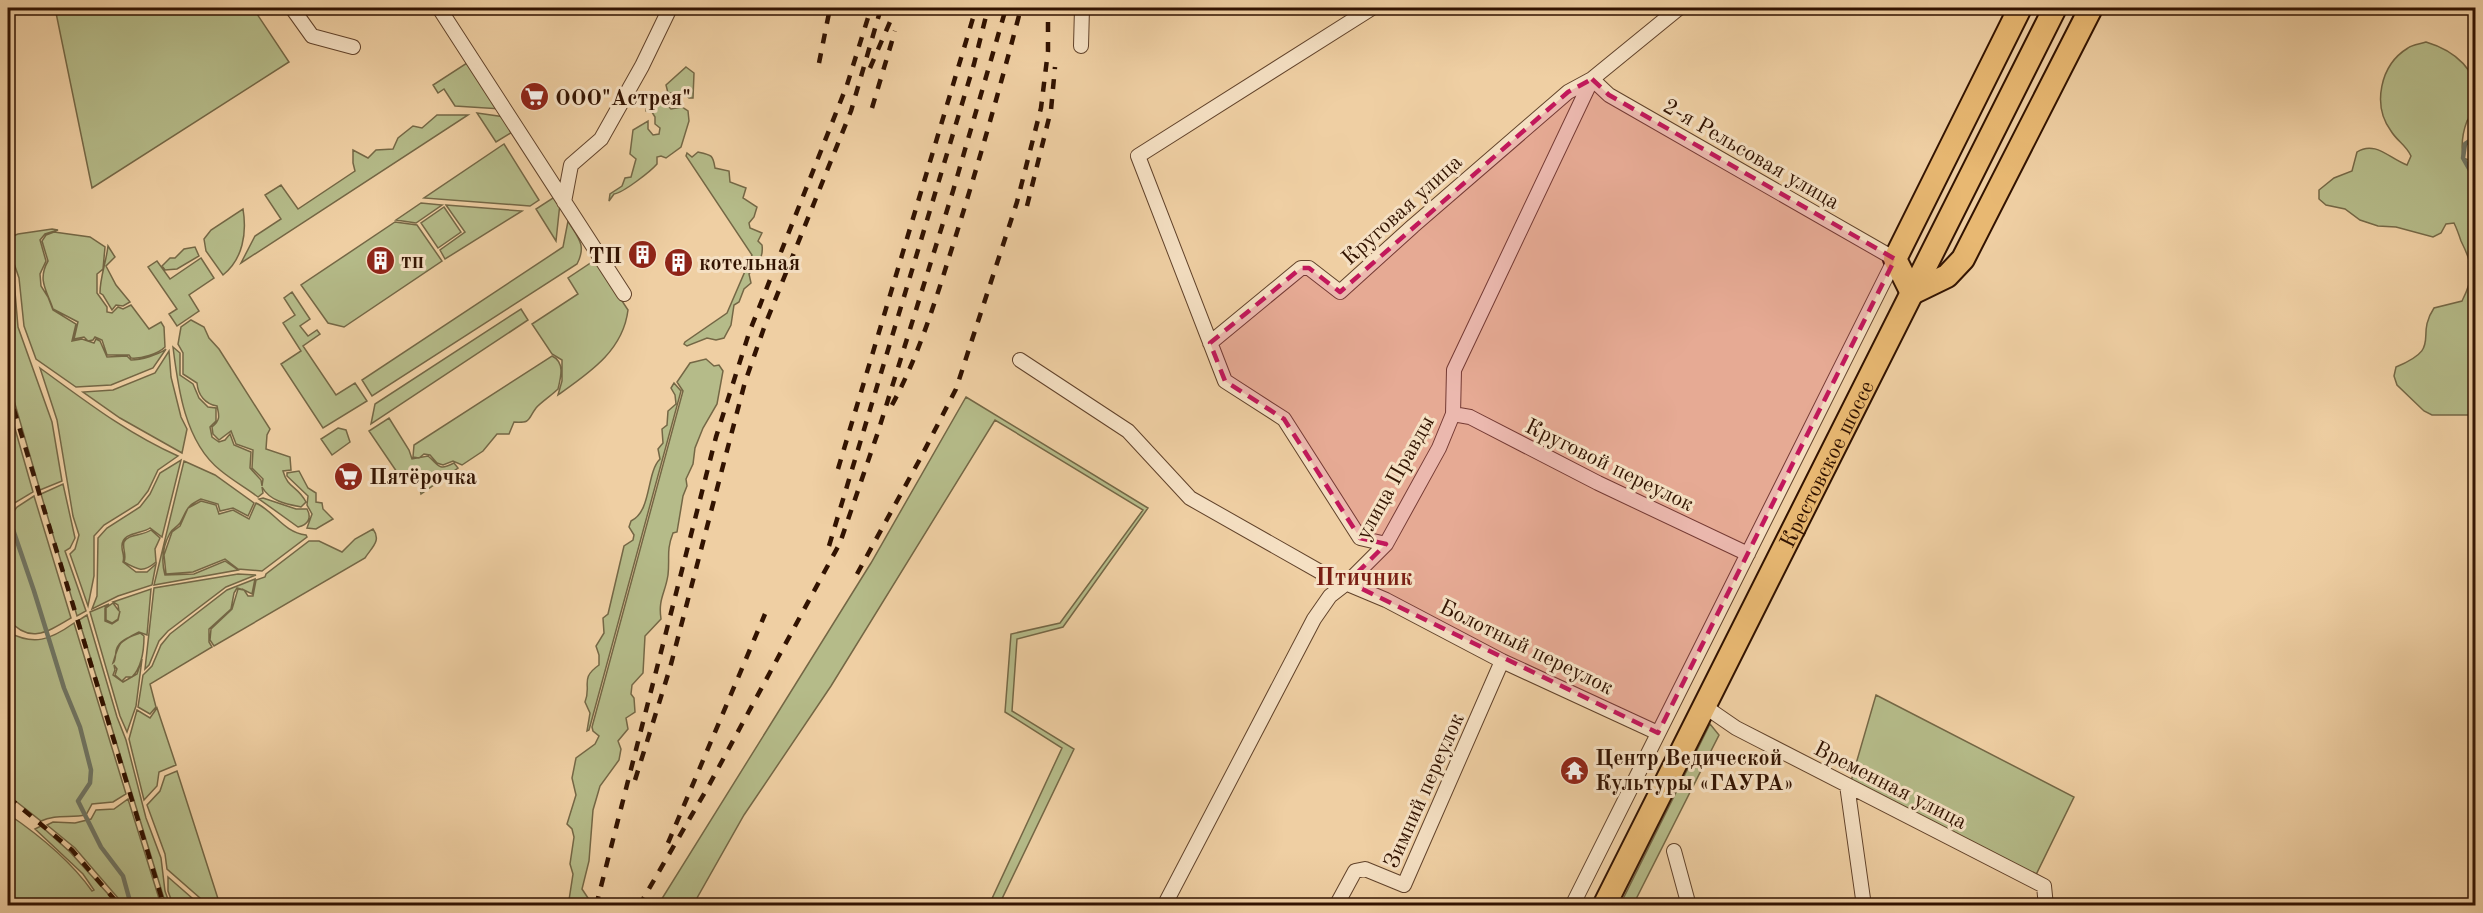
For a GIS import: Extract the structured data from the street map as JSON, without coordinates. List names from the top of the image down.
{
  "streets": {
    "main road": ["Крестовское шоссе"],
    "street": [
      "2-я Рельсовая улица",
      "Круговая улица",
      "Круговой переулок",
      "улица Правды",
      "Болотный переулок",
      "Временная улица",
      "Зимний переулок"
    ]
  },
  "crossings": [
    ["2-я Рельсовая улица", "Круговая улица"],
    ["2-я Рельсовая улица", "улица Правды"],
    ["Круговая улица", "улица Правды"],
    ["Круговой переулок", "улица Правды"],
    ["Крестовское шоссе", "Временная улица"],
    ["улица Правды", "Болотный переулок"],
    ["Болотный переулок", "Зимний переулок"]
  ],
  "districts": ["Птичник"],
  "places": {
    "supermarket": ["ООО\"Астрея\"", "Пятёрочка"],
    "building": ["ТП", "тп", "котельная"],
    "temple": ["Центр Ведической Культуры «ГАУРА»"]
  }
}
